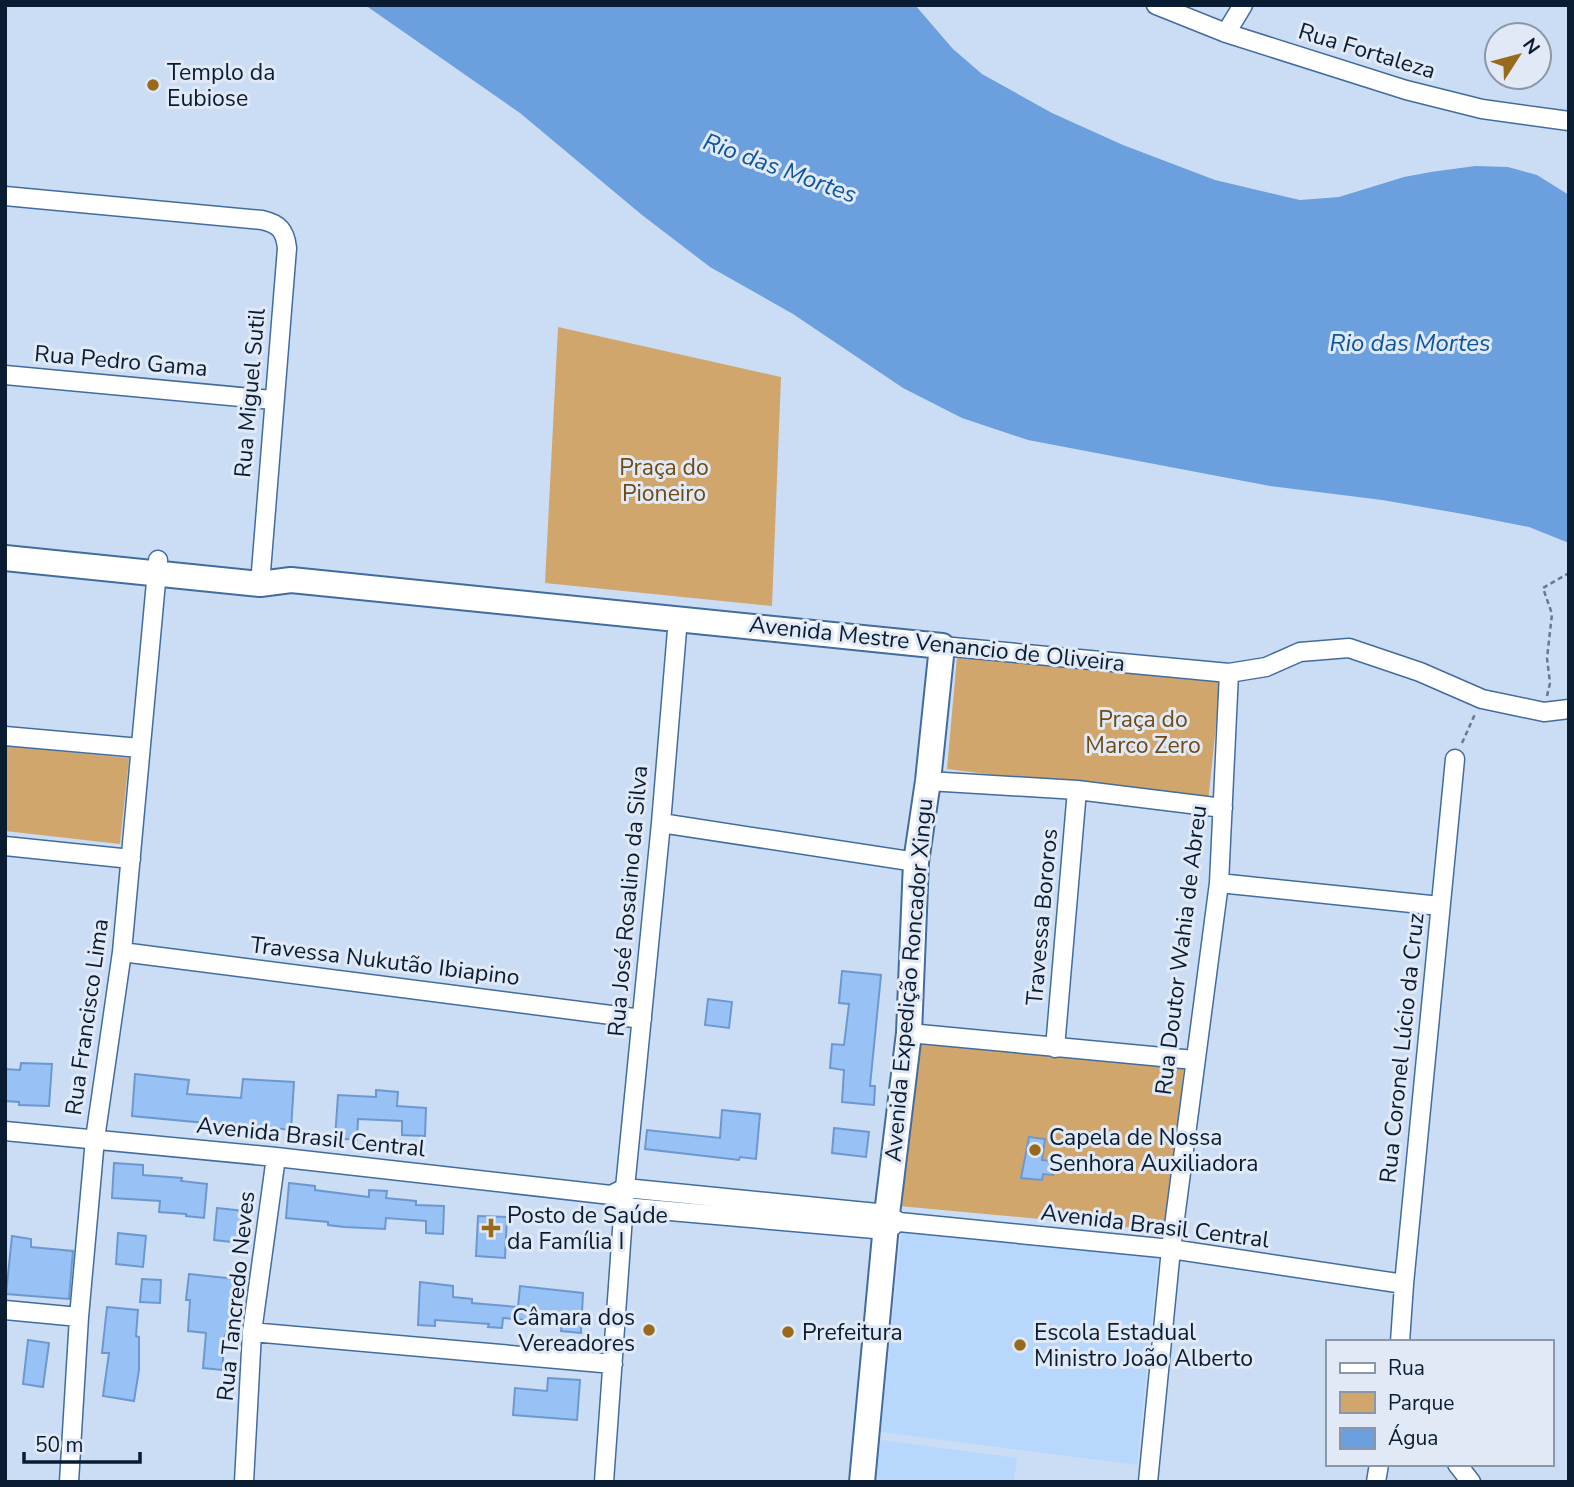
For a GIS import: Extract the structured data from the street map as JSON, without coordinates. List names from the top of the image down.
{
  "streets": {
    "street": [
      "Rua Fortaleza",
      "Rua Pedro Gama",
      "Rua Miguel Sutil",
      "Avenida Mestre Venancio de Oliveira",
      "Rua José Rosalino da Silva",
      "Travessa Bororos",
      "Rua Doutor Wahia de Abreu",
      "Travessa Nukutão Ibiapino",
      "Avenida Expedição Roncador Xingu",
      "Rua Francisco Lima",
      "Rua Coronel Lúcio da Cruz",
      "Avenida Brasil Central",
      "Rua Tancredo Neves"
    ]
  },
  "crossings": [
    ["Rua Pedro Gama", "Rua Miguel Sutil"],
    ["Rua Miguel Sutil", "Avenida Mestre Venancio de Oliveira"],
    ["Avenida Mestre Venancio de Oliveira", "Rua José Rosalino da Silva"],
    ["Avenida Mestre Venancio de Oliveira", "Rua Doutor Wahia de Abreu"],
    ["Avenida Mestre Venancio de Oliveira", "Avenida Expedição Roncador Xingu"],
    ["Avenida Mestre Venancio de Oliveira", "Rua Francisco Lima"],
    ["Rua José Rosalino da Silva", "Travessa Nukutão Ibiapino"],
    ["Rua José Rosalino da Silva", "Avenida Brasil Central"],
    ["Rua Doutor Wahia de Abreu", "Avenida Brasil Central"],
    ["Travessa Nukutão Ibiapino", "Rua Francisco Lima"],
    ["Avenida Expedição Roncador Xingu", "Avenida Brasil Central"],
    ["Rua Francisco Lima", "Avenida Brasil Central"],
    ["Rua Coronel Lúcio da Cruz", "Avenida Brasil Central"],
    ["Avenida Brasil Central", "Rua Tancredo Neves"]
  ],
  "water": ["Rio das Mortes"],
  "parks": ["Praça do Pioneiro", "Praça do Marco Zero"],
  "places": {
    "other": [
      "Templo da Eubiose",
      "Capela de Nossa Senhora Auxiliadora",
      "Câmara dos Vereadores",
      "Prefeitura",
      "Escola Estadual Ministro João Alberto"
    ],
    "health": ["Posto de Saúde da Família I"]
  },
  "legend": ["Rua", "Parque", "Água"],
  "scale_bar": "50 m",
  "north": "top right"
}
